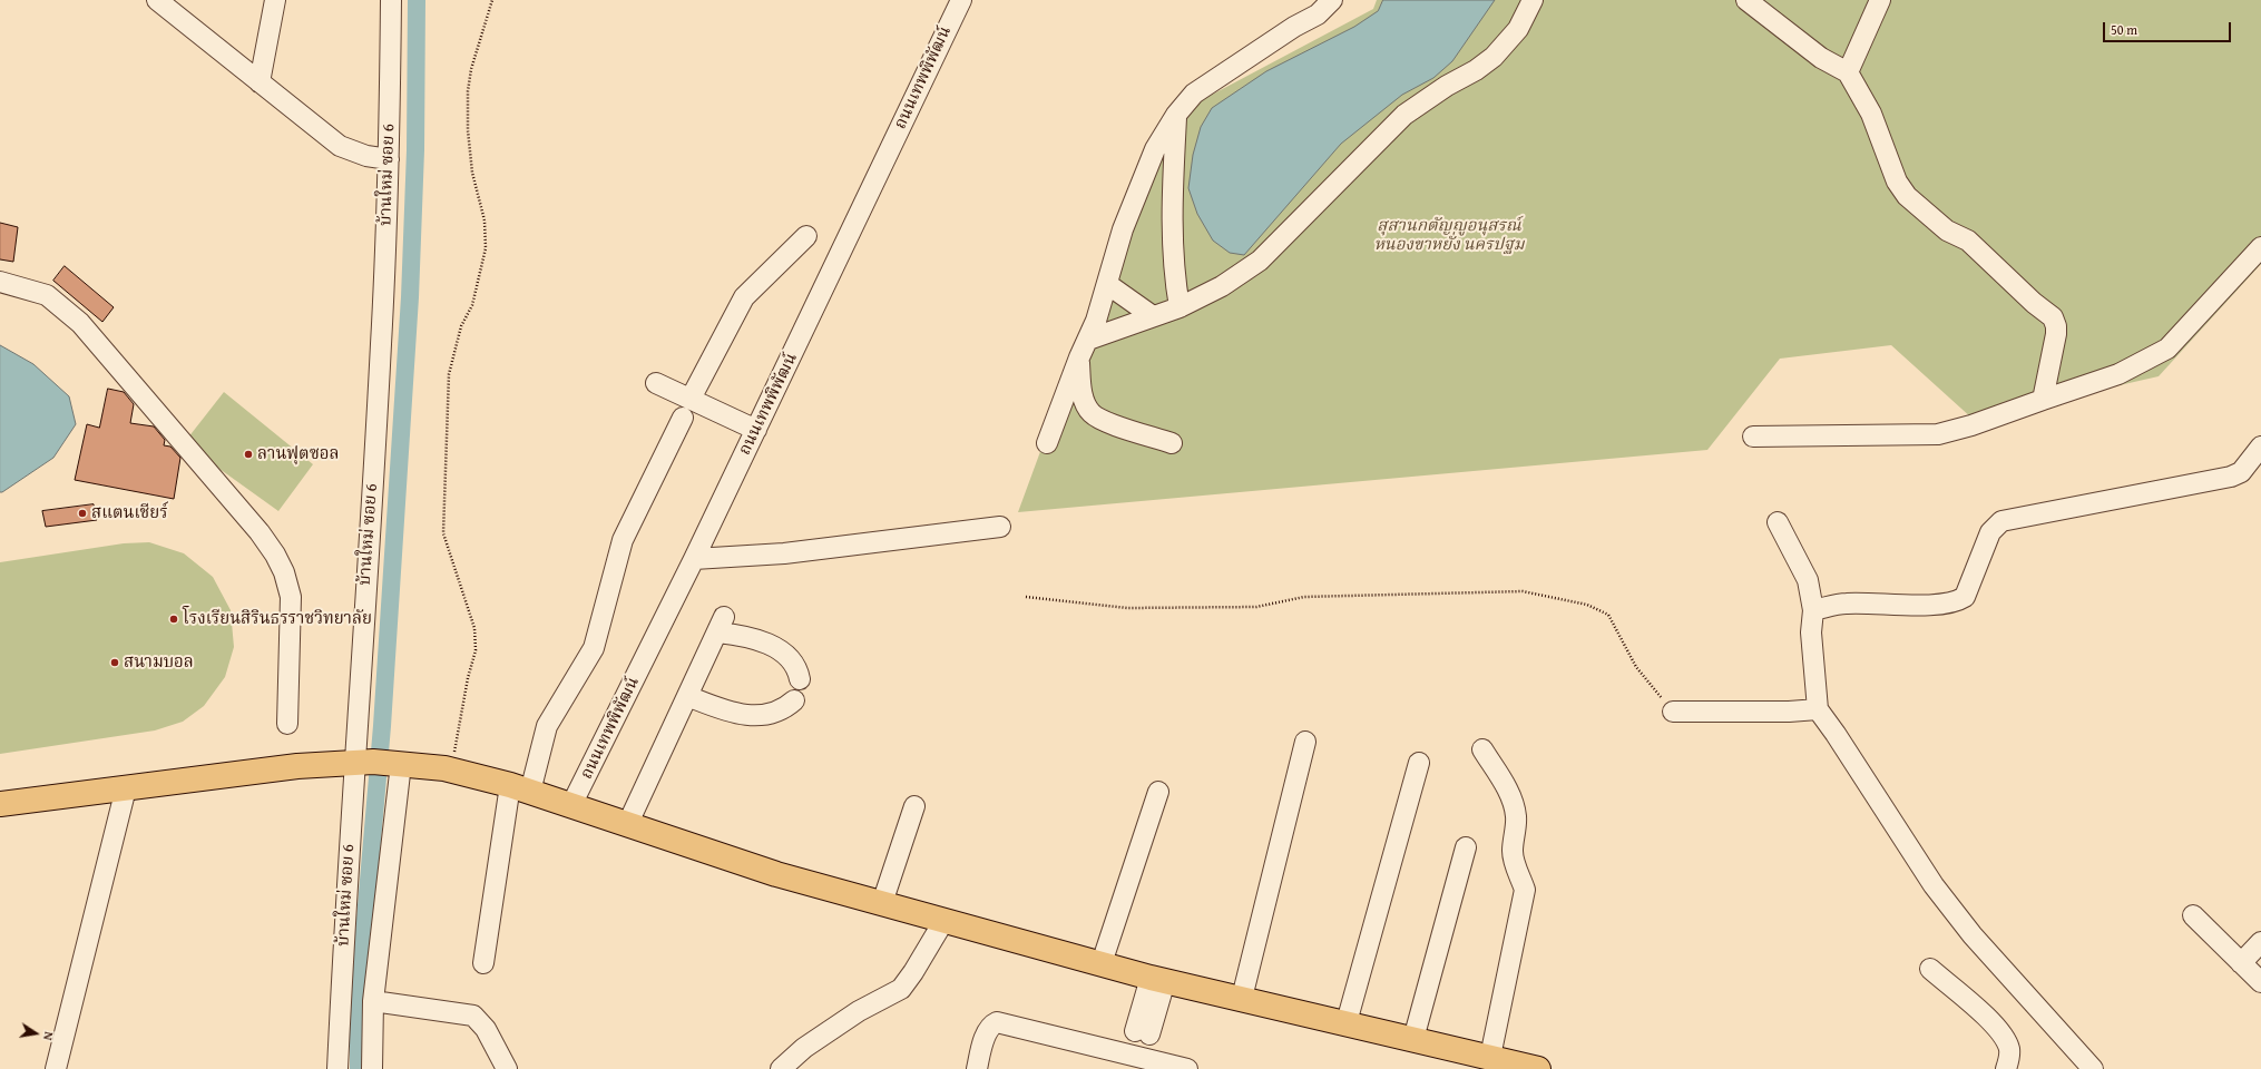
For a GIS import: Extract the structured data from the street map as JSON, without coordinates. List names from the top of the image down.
{
  "streets": {
    "street": ["ถนนเทพพิพัฒน์", "บ้านใหม่ ซอย 6"]
  },
  "parks": ["สุสานกตัญญูอนุสรณ์ หนองขาหยั่ง นครปฐม"],
  "places": [
    "ลานฟุตซอล",
    "สแตนเชียร์",
    "โรงเรียนสิรินธรราชวิทยาลัย",
    "สนามบอล"
  ],
  "scale_bar": "50 m",
  "north": "right"
}
